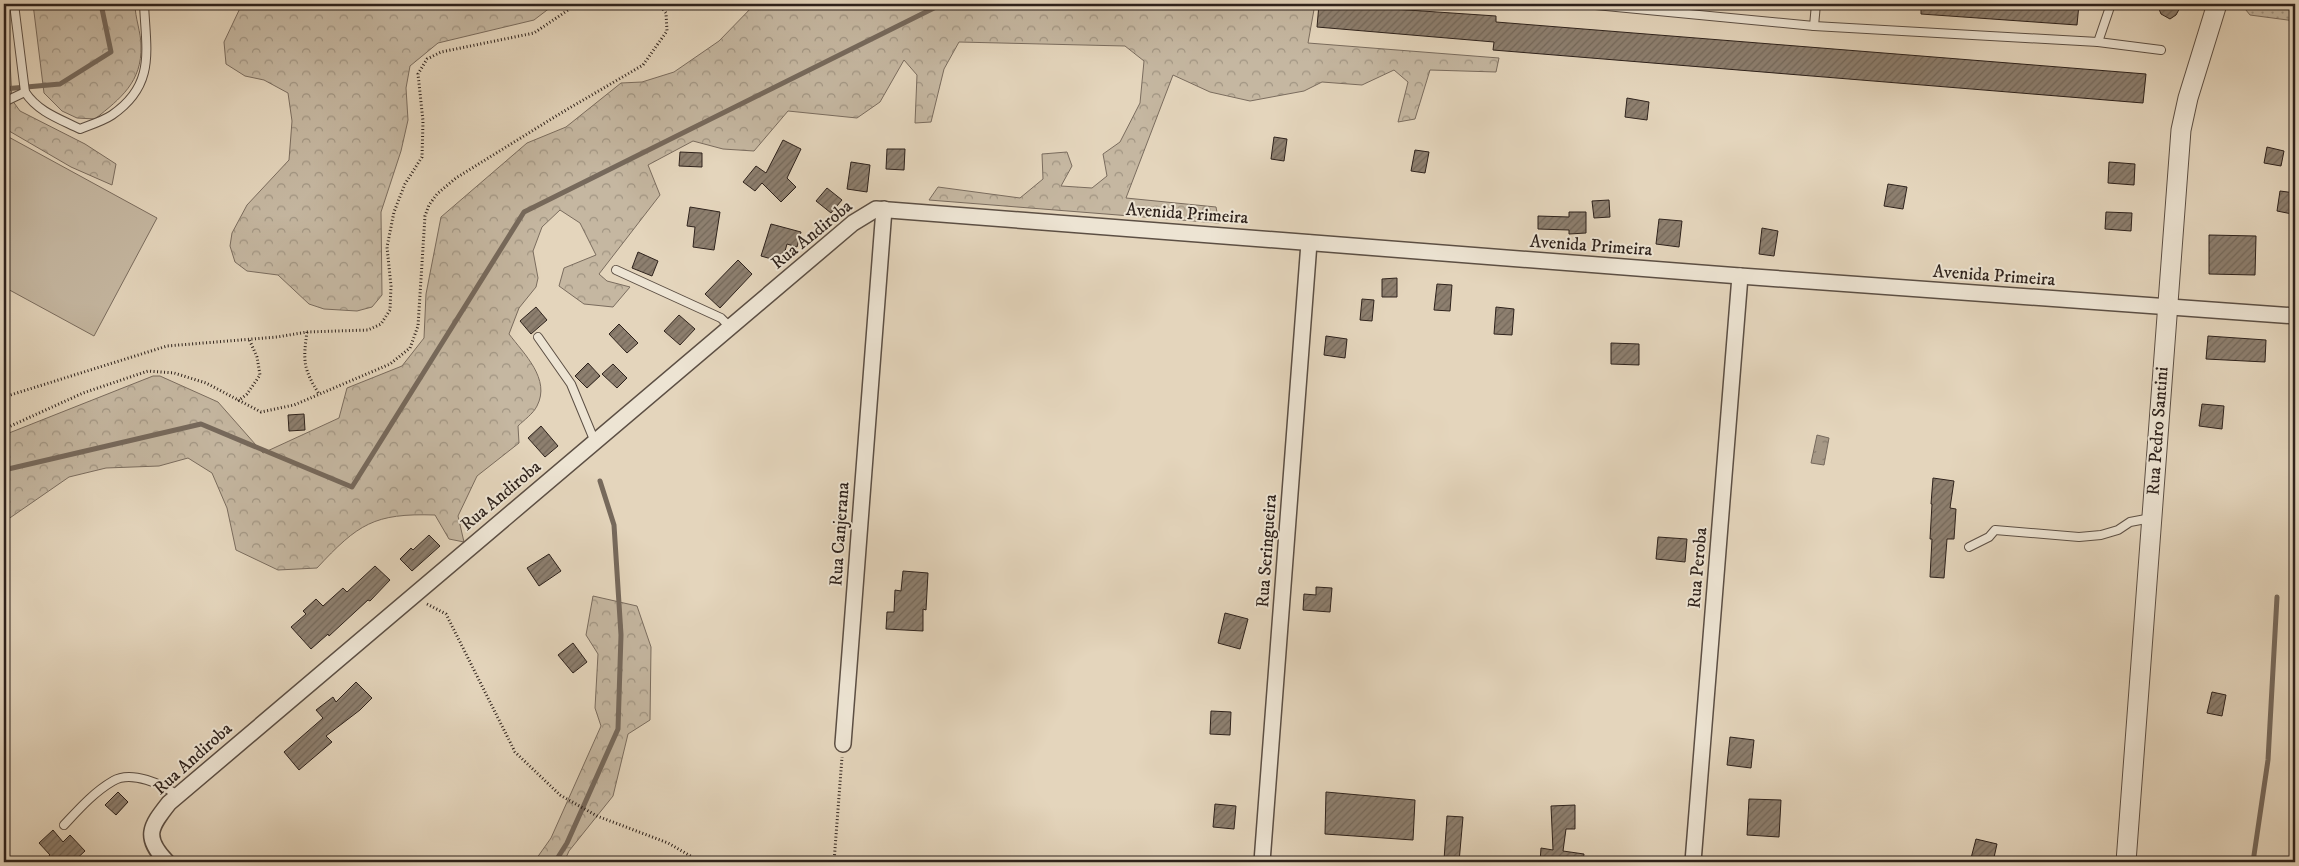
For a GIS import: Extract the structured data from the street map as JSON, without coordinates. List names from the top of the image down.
{
  "streets": {
    "street": [
      "Avenida Primeira",
      "Rua Andiroba",
      "Rua Pedro Santini",
      "Rua Canjerana",
      "Rua Seringueira",
      "Rua Peroba"
    ]
  },
  "crossings": [
    ["Avenida Primeira", "Rua Andiroba"],
    ["Avenida Primeira", "Rua Pedro Santini"],
    ["Avenida Primeira", "Rua Canjerana"],
    ["Avenida Primeira", "Rua Seringueira"],
    ["Avenida Primeira", "Rua Peroba"],
    ["Rua Andiroba", "Rua Canjerana"]
  ]
}
